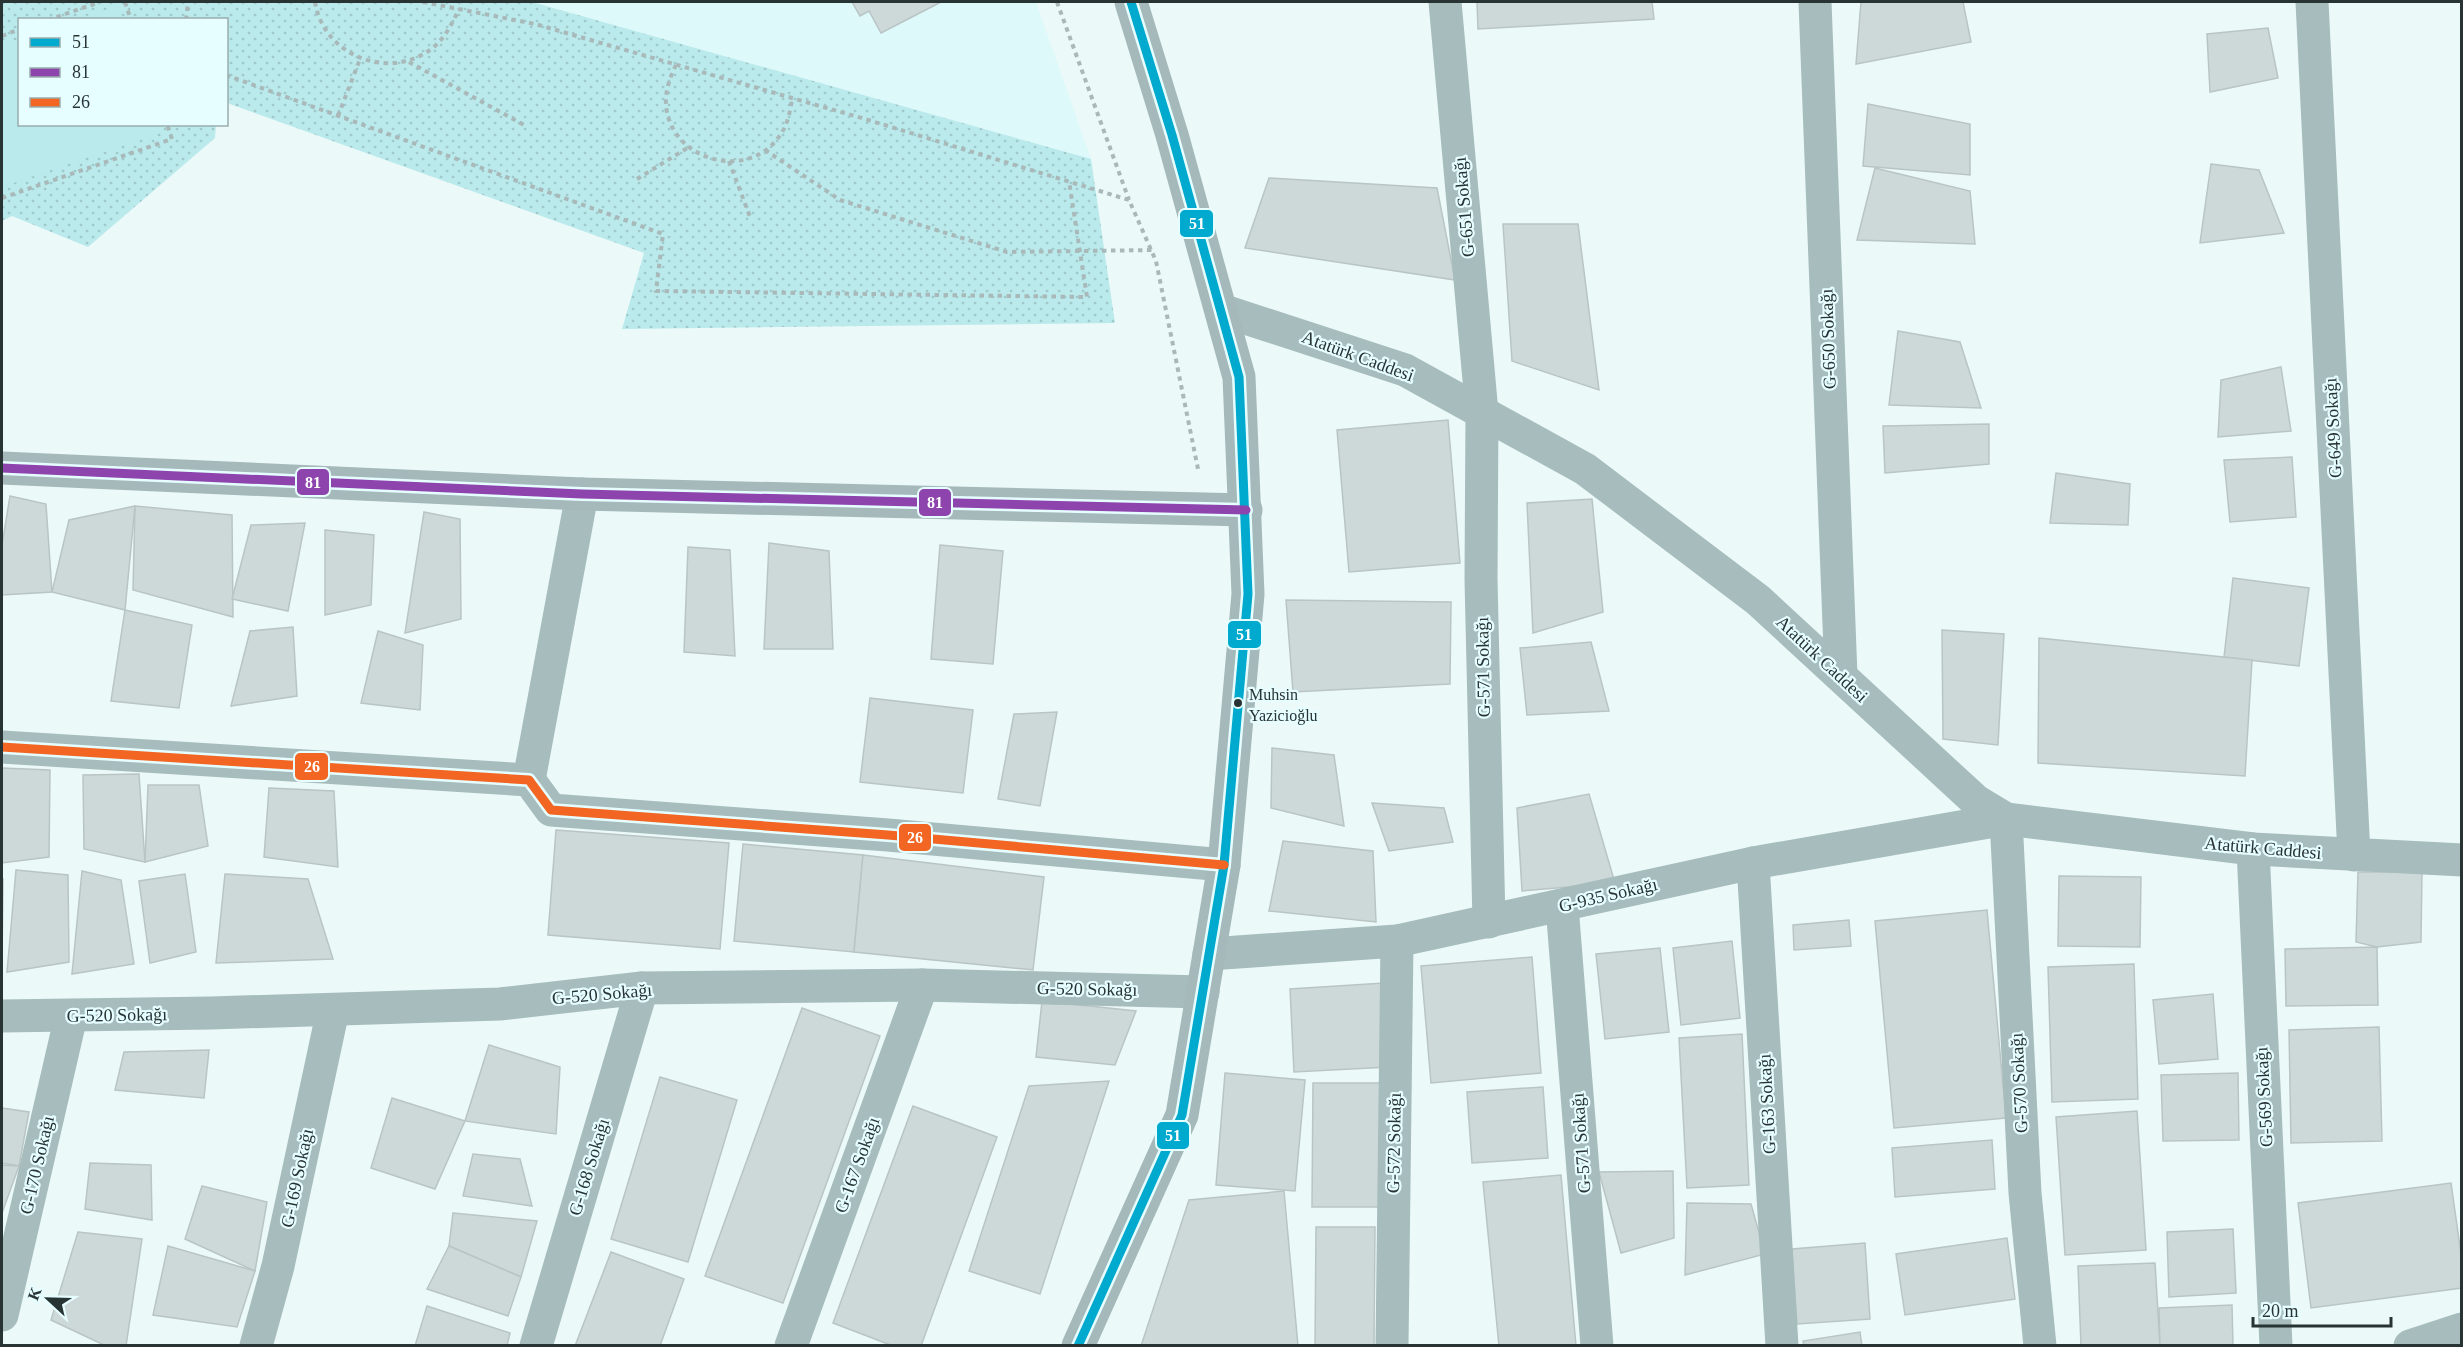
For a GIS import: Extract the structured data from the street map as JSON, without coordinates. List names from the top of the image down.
{
  "streets": {
    "street": [
      "G-651 Sokağı",
      "G-650 Sokağı",
      "Atatürk Caddesi",
      "G-649 Sokağı",
      "G-571 Sokağı",
      "G-935 Sokağı",
      "G-520 Sokağı",
      "G-570 Sokağı",
      "G-569 Sokağı",
      "G-163 Sokağı",
      "G-572 Sokağı",
      "G-170 Sokağı",
      "G-167 Sokağı",
      "G-168 Sokağı",
      "G-169 Sokağı"
    ]
  },
  "crossings": [
    ["G-651 Sokağı", "Atatürk Caddesi"],
    ["G-651 Sokağı", "G-571 Sokağı"],
    ["G-650 Sokağı", "Atatürk Caddesi"],
    ["Atatürk Caddesi", "G-649 Sokağı"],
    ["Atatürk Caddesi", "G-571 Sokağı"],
    ["Atatürk Caddesi", "G-935 Sokağı"],
    ["Atatürk Caddesi", "G-570 Sokağı"],
    ["Atatürk Caddesi", "G-569 Sokağı"],
    ["G-571 Sokağı", "G-935 Sokağı"],
    ["G-935 Sokağı", "G-570 Sokağı"],
    ["G-935 Sokağı", "G-163 Sokağı"],
    ["G-935 Sokağı", "G-572 Sokağı"],
    ["G-520 Sokağı", "G-170 Sokağı"],
    ["G-520 Sokağı", "G-167 Sokağı"],
    ["G-520 Sokağı", "G-168 Sokağı"],
    ["G-520 Sokağı", "G-169 Sokağı"]
  ],
  "places": ["Muhsin Yazicioğlu"],
  "lines": ["transit line 51", "transit line 81", "transit line 26"],
  "legend": ["51", "81", "26"],
  "scale_bar": "20 m",
  "north": "left"
}
